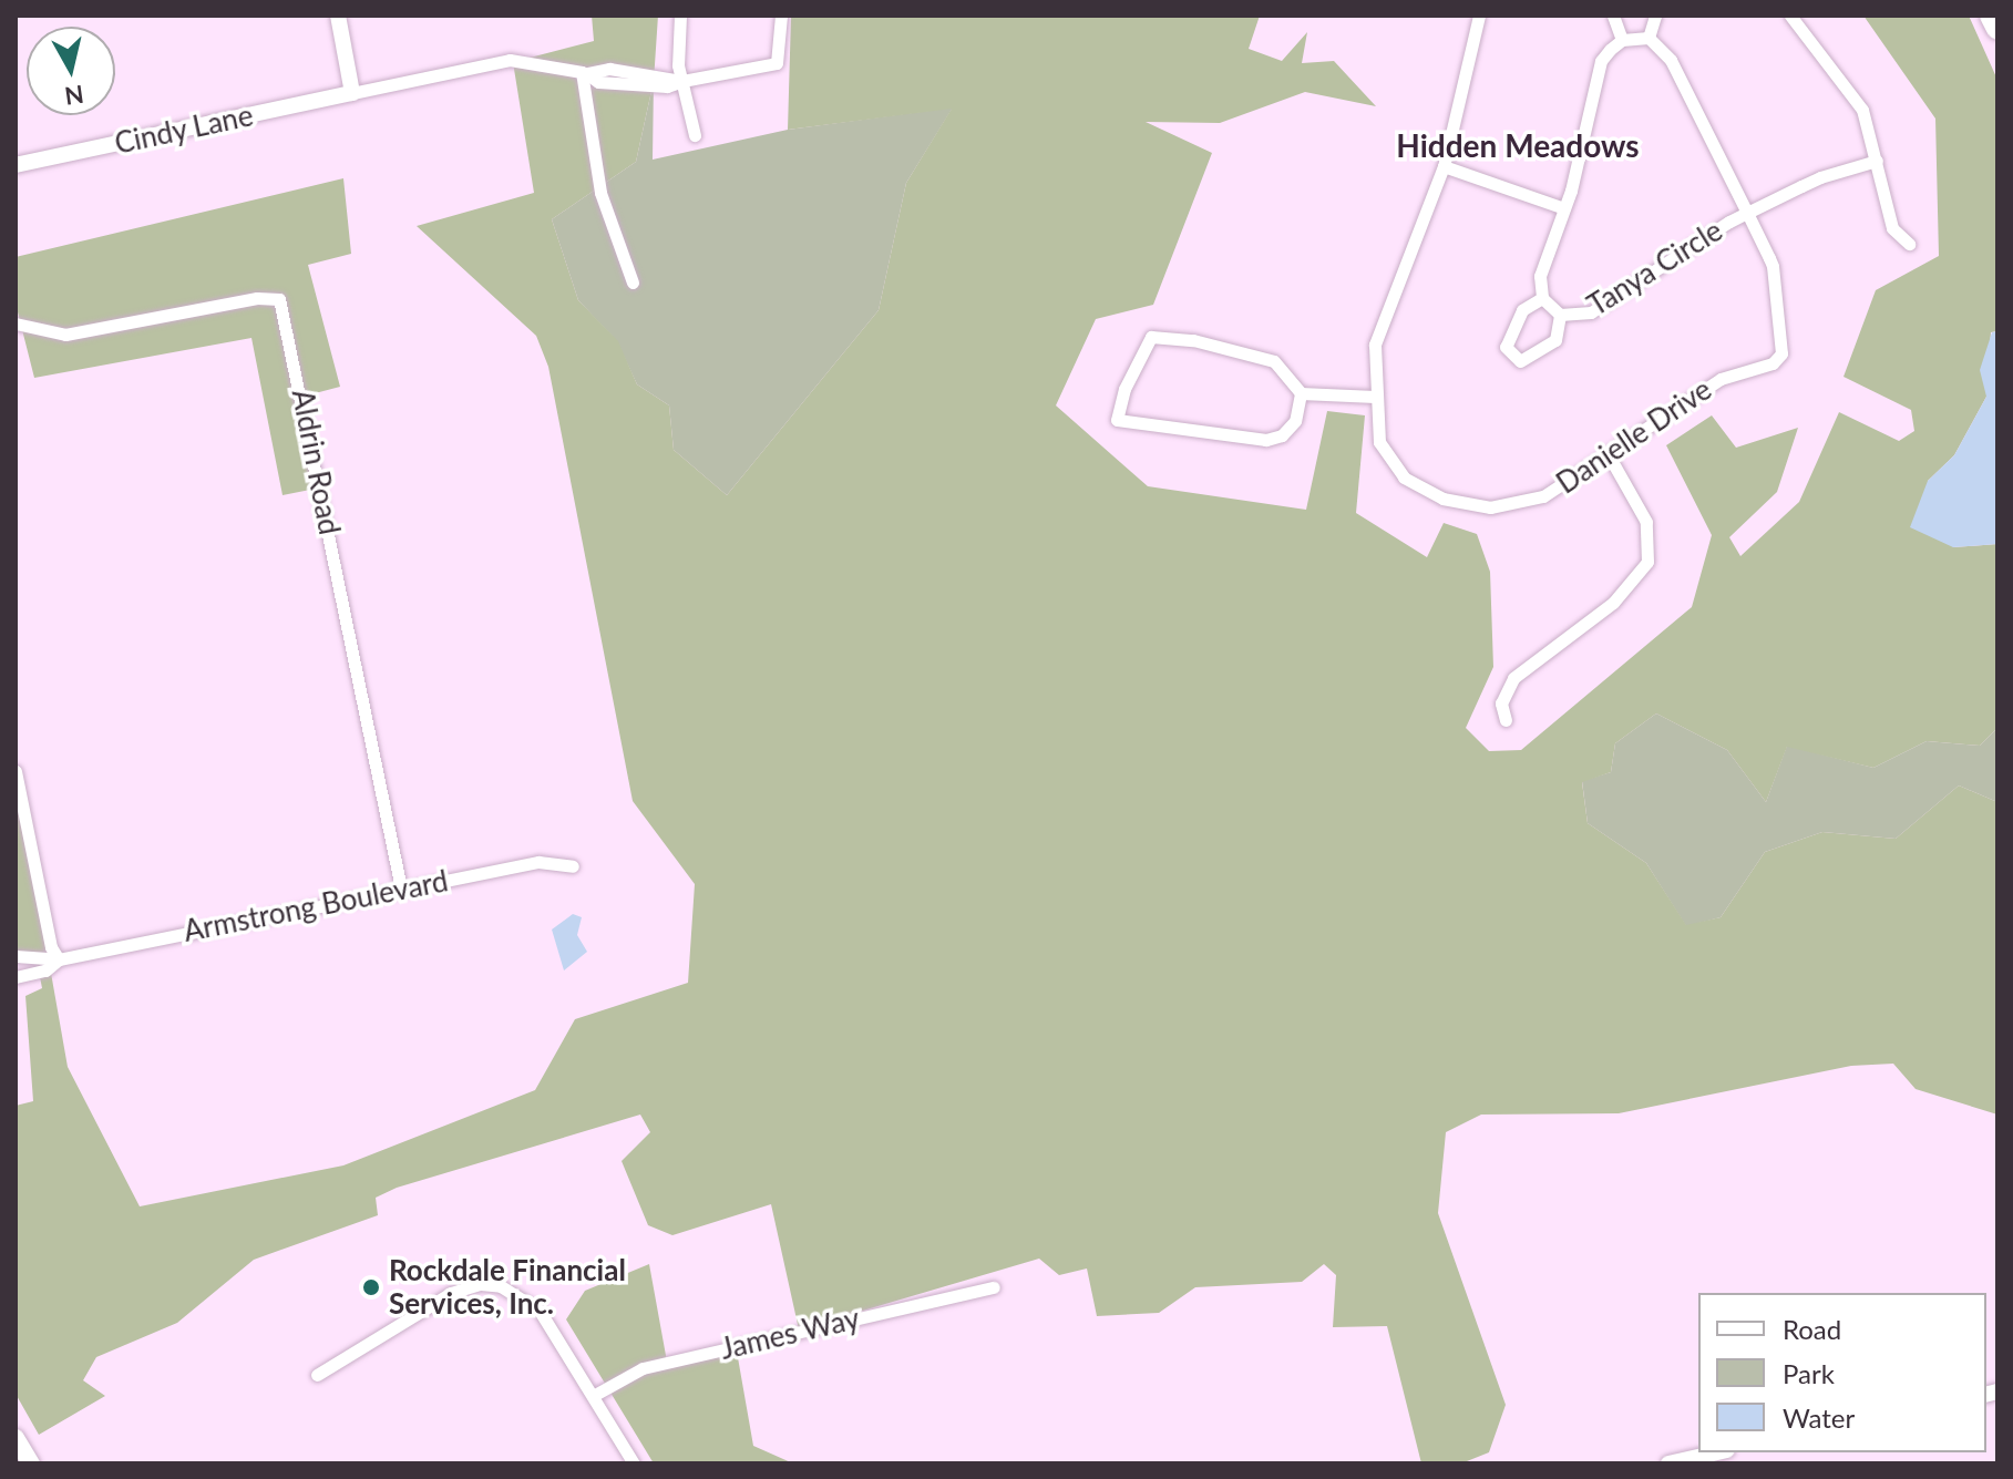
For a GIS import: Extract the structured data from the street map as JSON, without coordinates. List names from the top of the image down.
{
  "streets": {
    "street": [
      "Cindy Lane",
      "Tanya Circle",
      "Danielle Drive",
      "Aldrin Road",
      "Armstrong Boulevard",
      "James Way"
    ]
  },
  "crossings": [
    ["Tanya Circle", "Danielle Drive"],
    ["Aldrin Road", "Armstrong Boulevard"]
  ],
  "districts": ["Hidden Meadows"],
  "places": ["Rockdale Financial Services, Inc."],
  "legend": ["Road", "Park", "Water"],
  "north": "bottom"
}
